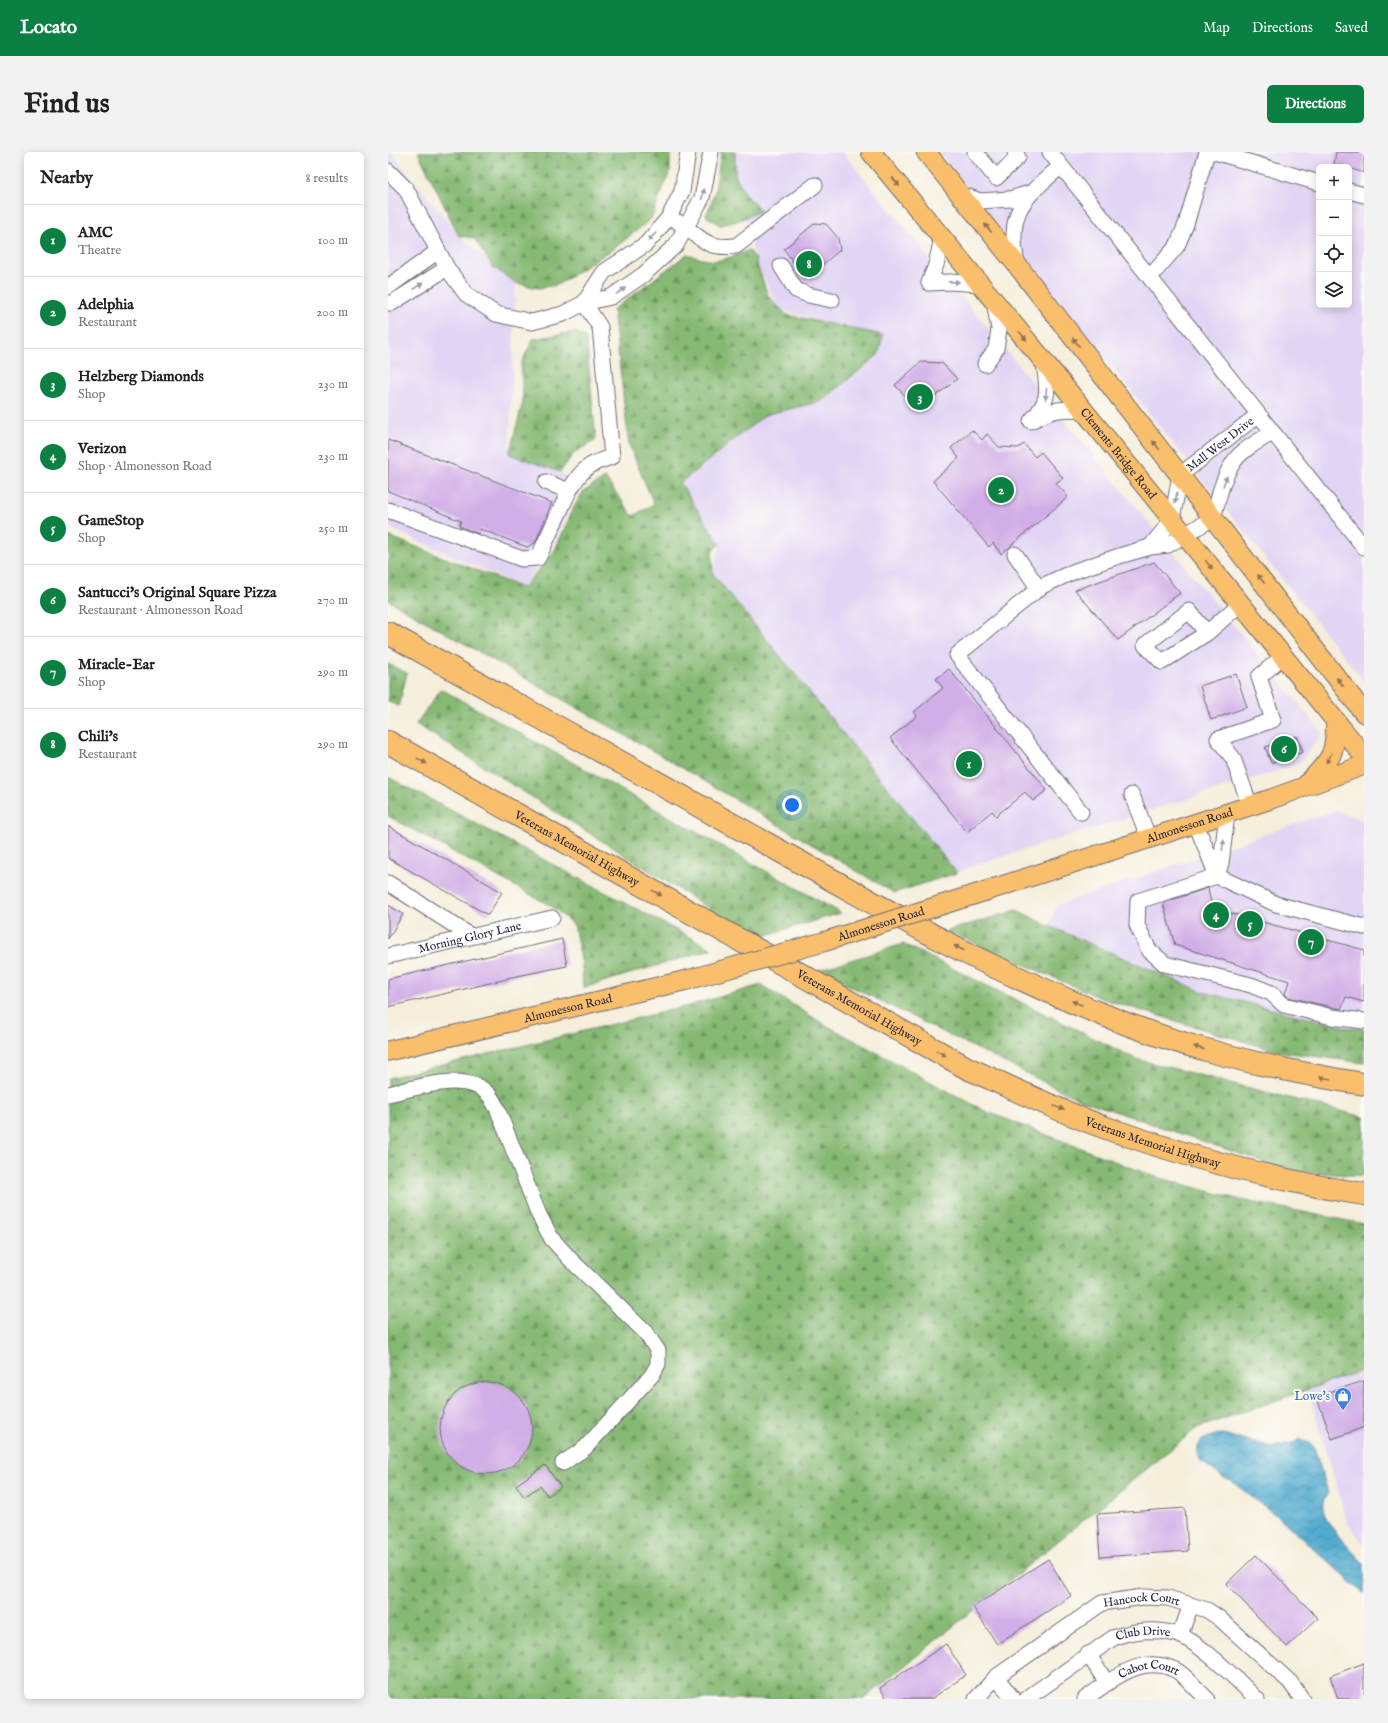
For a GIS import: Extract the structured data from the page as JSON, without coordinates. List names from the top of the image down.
{
  "streets": {
    "highway": ["Veterans Memorial Highway"],
    "main road": ["Clements Bridge Road", "Almonesson Road"],
    "street": [
      "Mall West Drive",
      "Morning Glory Lane",
      "Hancock Court",
      "Club Drive",
      "Cabot Court"
    ]
  },
  "crossings": [
    ["Mall West Drive", "Clements Bridge Road"],
    ["Club Drive", "Cabot Court"]
  ],
  "places": {
    "shop": ["Lowe's"]
  },
  "page": {
    "header": "Locato",
    "nav": ["Map", "Directions", "Saved"],
    "buttons": "Directions",
    "title": "Find us",
    "heading": ["Nearby", "8 results"],
    "map_buttons": ["+", "−"],
    "list": [
      {
        "mark": "1",
        "name": "AMC",
        "note": "Theatre",
        "value": "100 m"
      },
      {
        "mark": "2",
        "name": "Adelphia",
        "note": "Restaurant",
        "value": "200 m"
      },
      {
        "mark": "3",
        "name": "Helzberg Diamonds",
        "note": "Shop",
        "value": "230 m"
      },
      {
        "mark": "4",
        "name": "Verizon",
        "note": "Shop · Almonesson Road",
        "value": "230 m"
      },
      {
        "mark": "5",
        "name": "GameStop",
        "note": "Shop",
        "value": "250 m"
      },
      {
        "mark": "6",
        "name": "Santucci's Original Square Pizza",
        "note": "Restaurant · Almonesson Road",
        "value": "270 m"
      },
      {
        "mark": "7",
        "name": "Miracle-Ear",
        "note": "Shop",
        "value": "290 m"
      },
      {
        "mark": "8",
        "name": "Chili's",
        "note": "Restaurant",
        "value": "290 m"
      }
    ],
    "pins": [
      "8",
      "3",
      "2",
      "6",
      "1",
      "4",
      "5",
      "7"
    ]
  }
}
